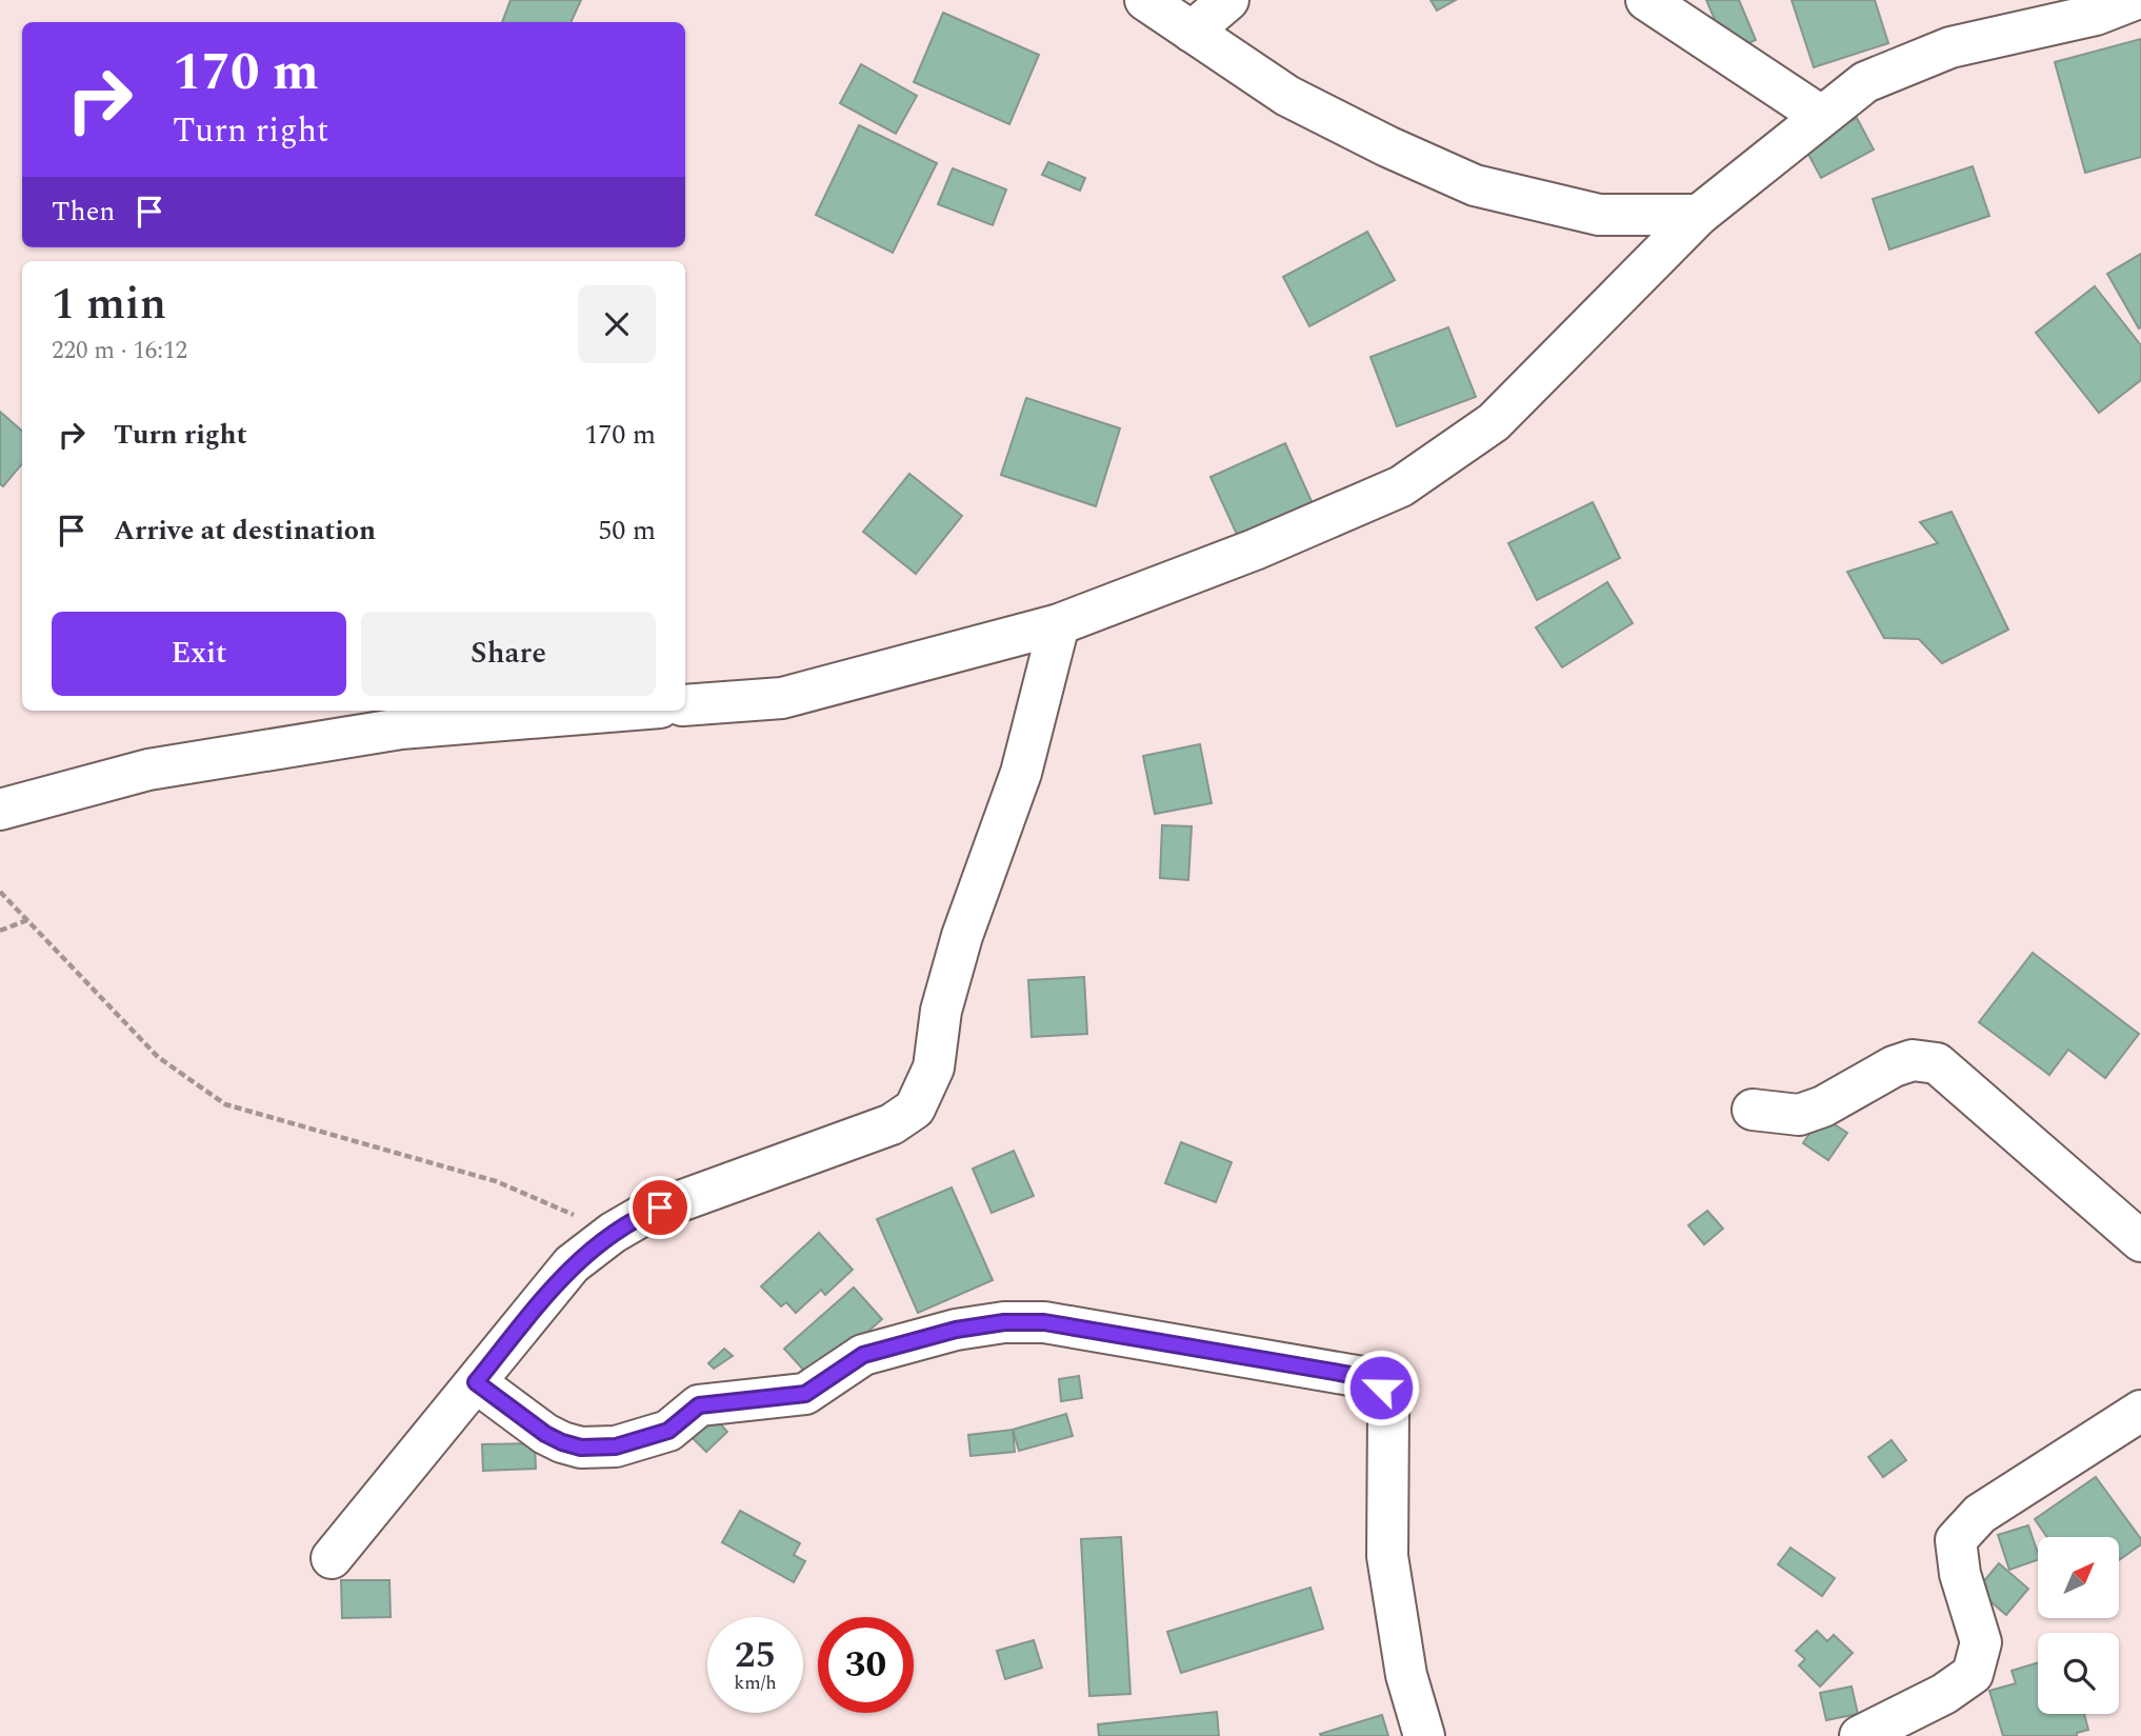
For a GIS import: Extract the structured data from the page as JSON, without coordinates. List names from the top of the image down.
{
  "north": "top right",
  "page": {
    "turn": ["170 m", "Turn right"],
    "then": "Then",
    "heading": ["1 min", "220 m · 16:12"],
    "list": [
      {
        "name": "Turn right",
        "value": "170 m"
      },
      {
        "name": "Arrive at destination",
        "value": "50 m"
      }
    ],
    "buttons": ["Exit", "Share"],
    "speed": "25 km/h",
    "limit": "30"
  }
}
